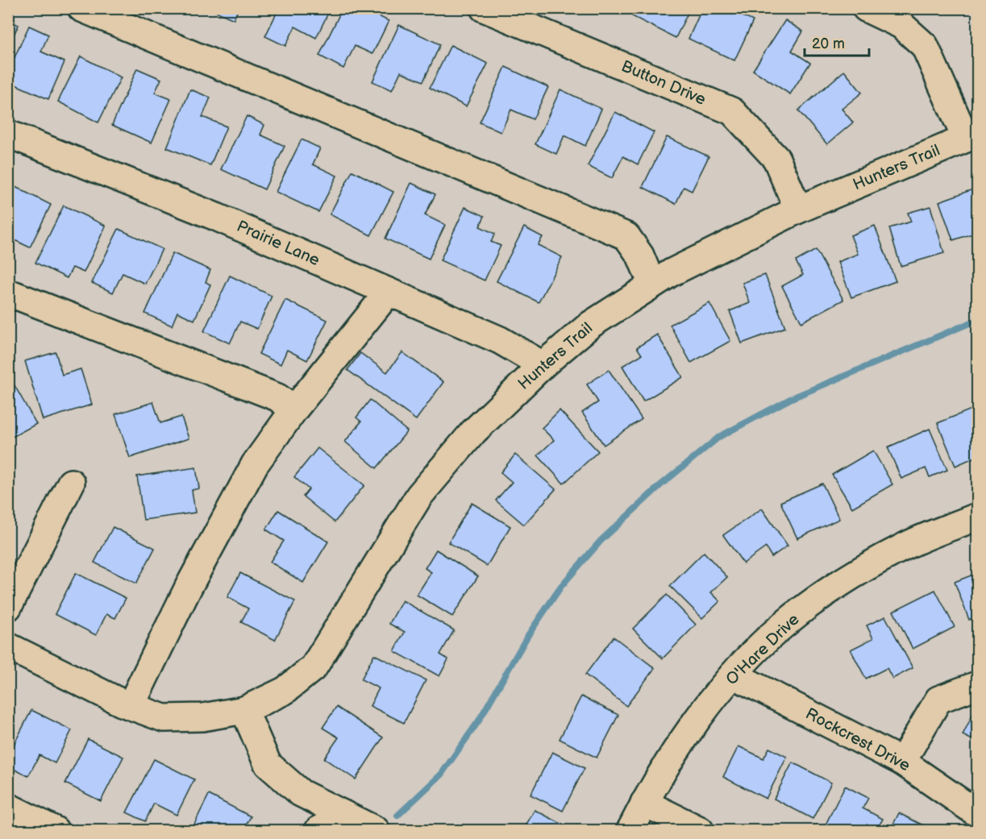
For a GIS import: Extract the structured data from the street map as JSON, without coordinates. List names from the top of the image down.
{
  "streets": {
    "street": [
      "Button Drive",
      "Hunters Trail",
      "Prairie Lane",
      "O'Hare Drive",
      "Rockcrest Drive"
    ]
  },
  "crossings": [
    ["Button Drive", "Hunters Trail"],
    ["Hunters Trail", "Prairie Lane"],
    ["O'Hare Drive", "Rockcrest Drive"]
  ],
  "scale_bar": "20 m"
}
